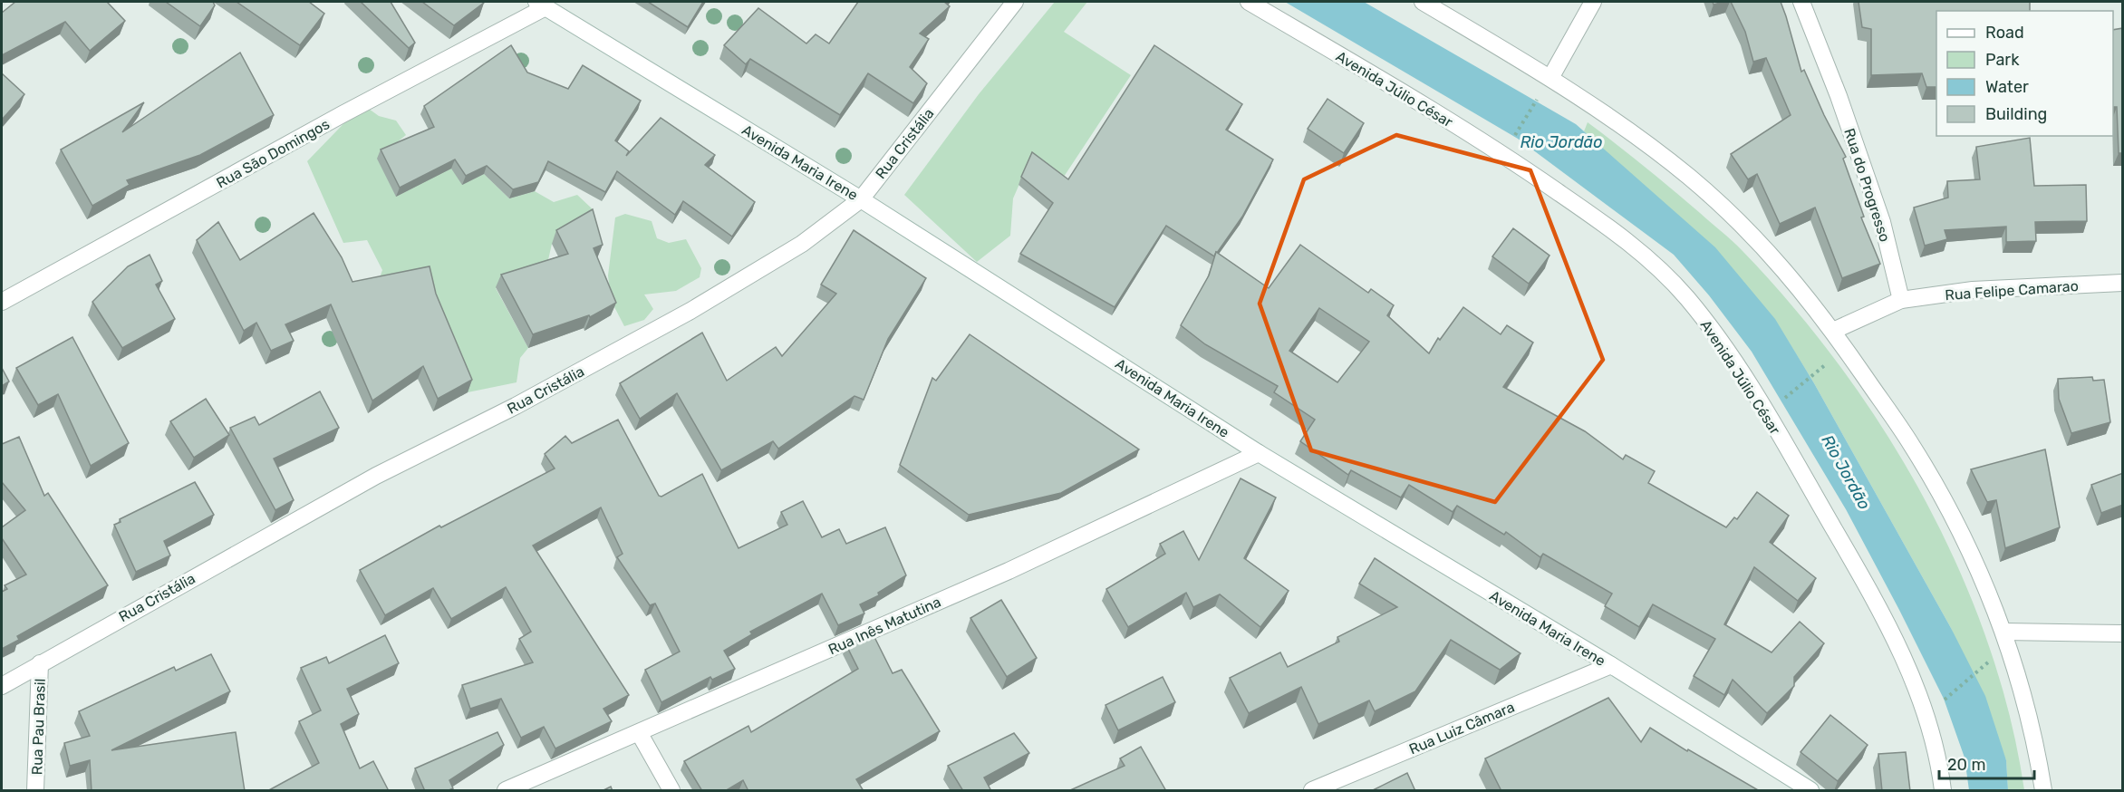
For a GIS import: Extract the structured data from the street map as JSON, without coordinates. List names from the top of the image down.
{
  "streets": {
    "street": [
      "Avenida Júlio César",
      "Rua Cristália",
      "Rua São Domingos",
      "Avenida Maria Irene",
      "Rua do Progresso",
      "Rua Felipe Camarao",
      "Rua Inês Matutina",
      "Rua Pau Brasil",
      "Rua Luiz Câmara"
    ]
  },
  "crossings": [
    ["Rua Cristália", "Avenida Maria Irene"],
    ["Rua Cristália", "Rua Pau Brasil"],
    ["Rua São Domingos", "Avenida Maria Irene"],
    ["Avenida Maria Irene", "Rua Inês Matutina"],
    ["Avenida Maria Irene", "Rua Luiz Câmara"],
    ["Rua do Progresso", "Rua Felipe Camarao"]
  ],
  "water": ["Rio Jordão"],
  "legend": [
    "Road",
    "Park",
    "Water",
    "Building"
  ],
  "scale_bar": "20 m"
}
